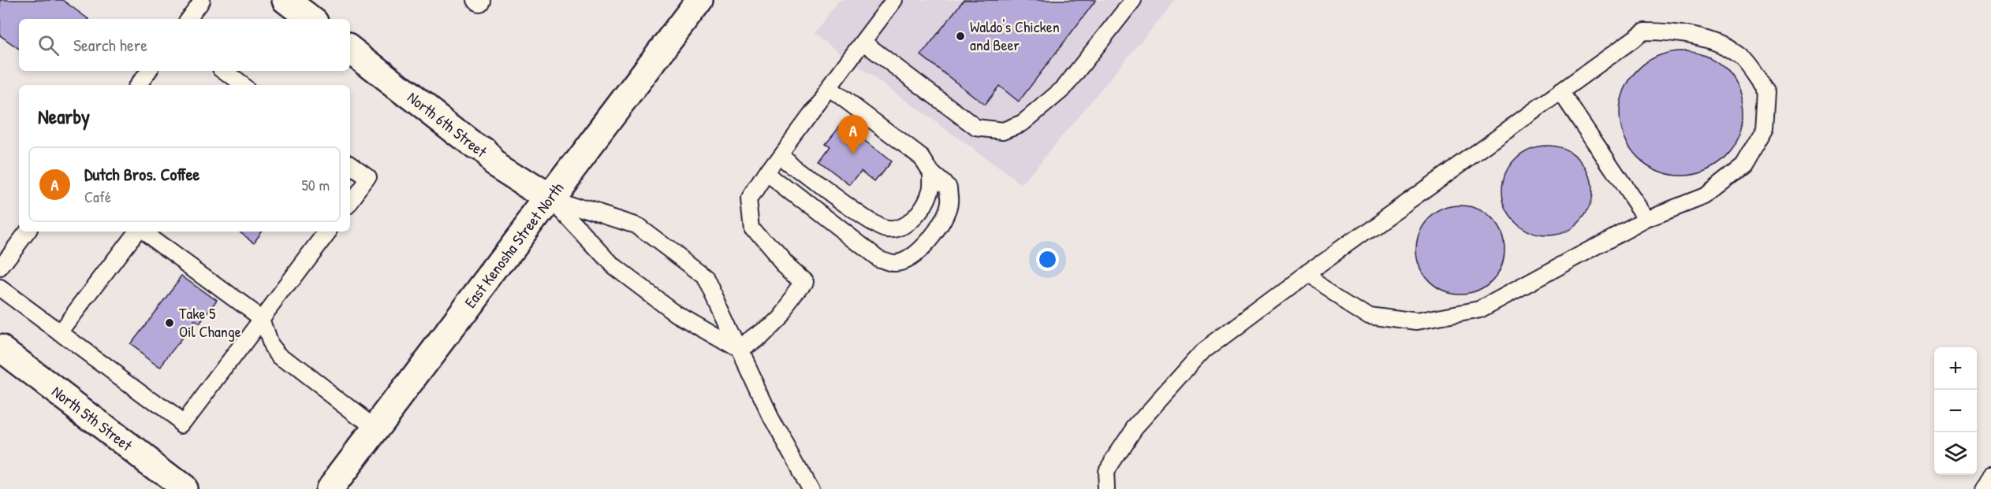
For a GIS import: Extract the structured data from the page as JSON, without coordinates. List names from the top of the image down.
{
  "streets": {
    "main road": ["North 6th Street", "East Kenosha Street North", "North 5th Street"]
  },
  "crossings": [
    ["North 6th Street", "East Kenosha Street North"]
  ],
  "places": ["Waldo's Chicken and Beer", "Take 5 Oil Change"],
  "page": {
    "search": "Search here",
    "heading": "Nearby",
    "pins": "A",
    "list": [
      {
        "mark": "A",
        "name": "Dutch Bros. Coffee",
        "note": "Café",
        "value": "50 m"
      }
    ],
    "map_buttons": ["+", "−"]
  }
}
